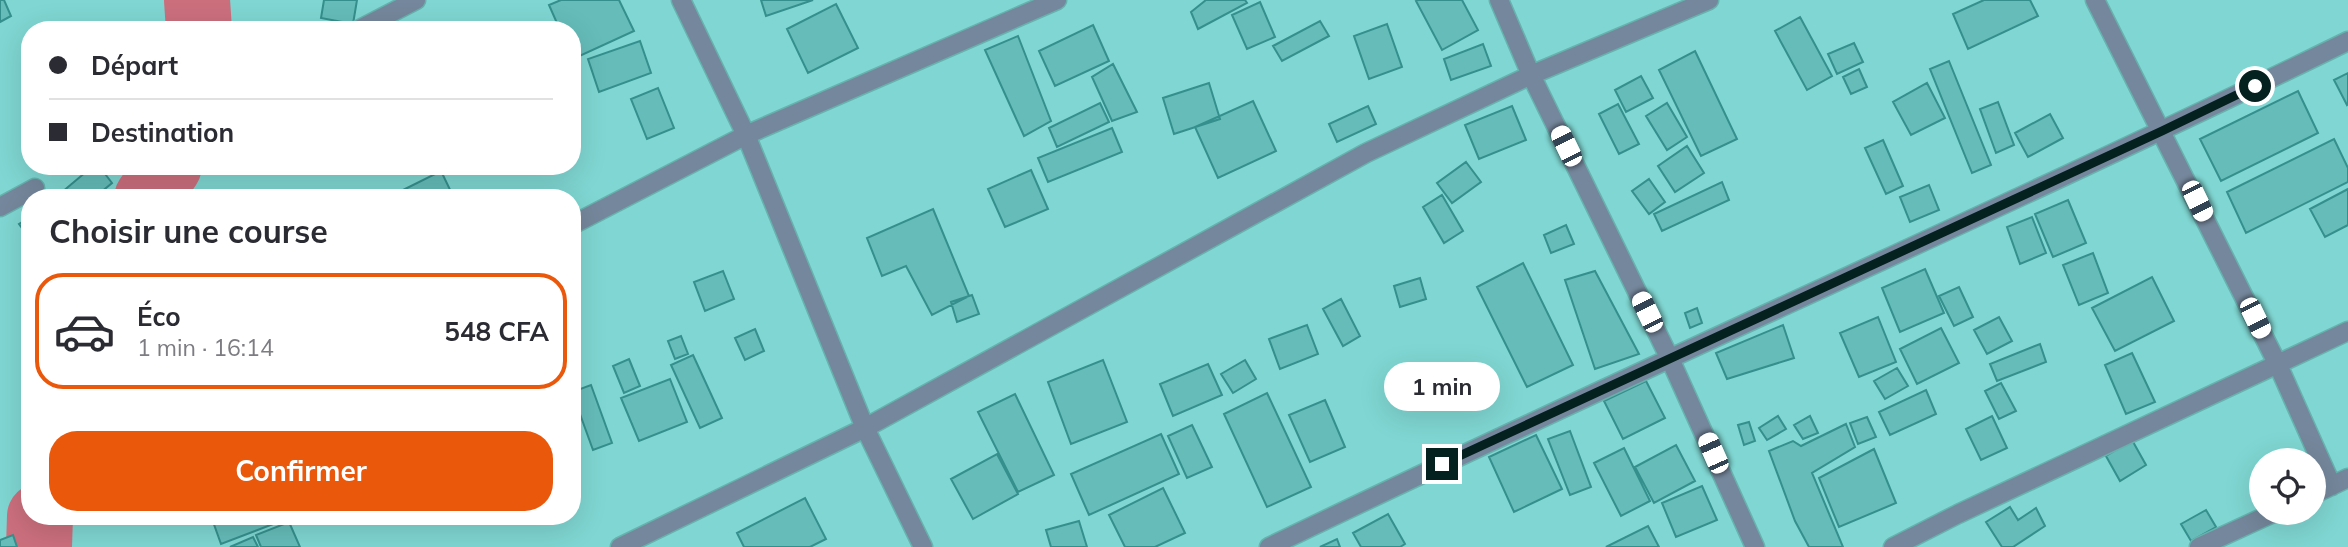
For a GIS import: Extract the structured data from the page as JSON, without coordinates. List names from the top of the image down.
{
  "page": {
    "banner": ["Départ", "Destination"],
    "heading": "Choisir une course",
    "list": [
      {
        "name": "Éco",
        "note": "1 min · 16:14",
        "value": "548 CFA"
      }
    ],
    "bubble": "1 min",
    "buttons": "Confirmer"
  }
}
